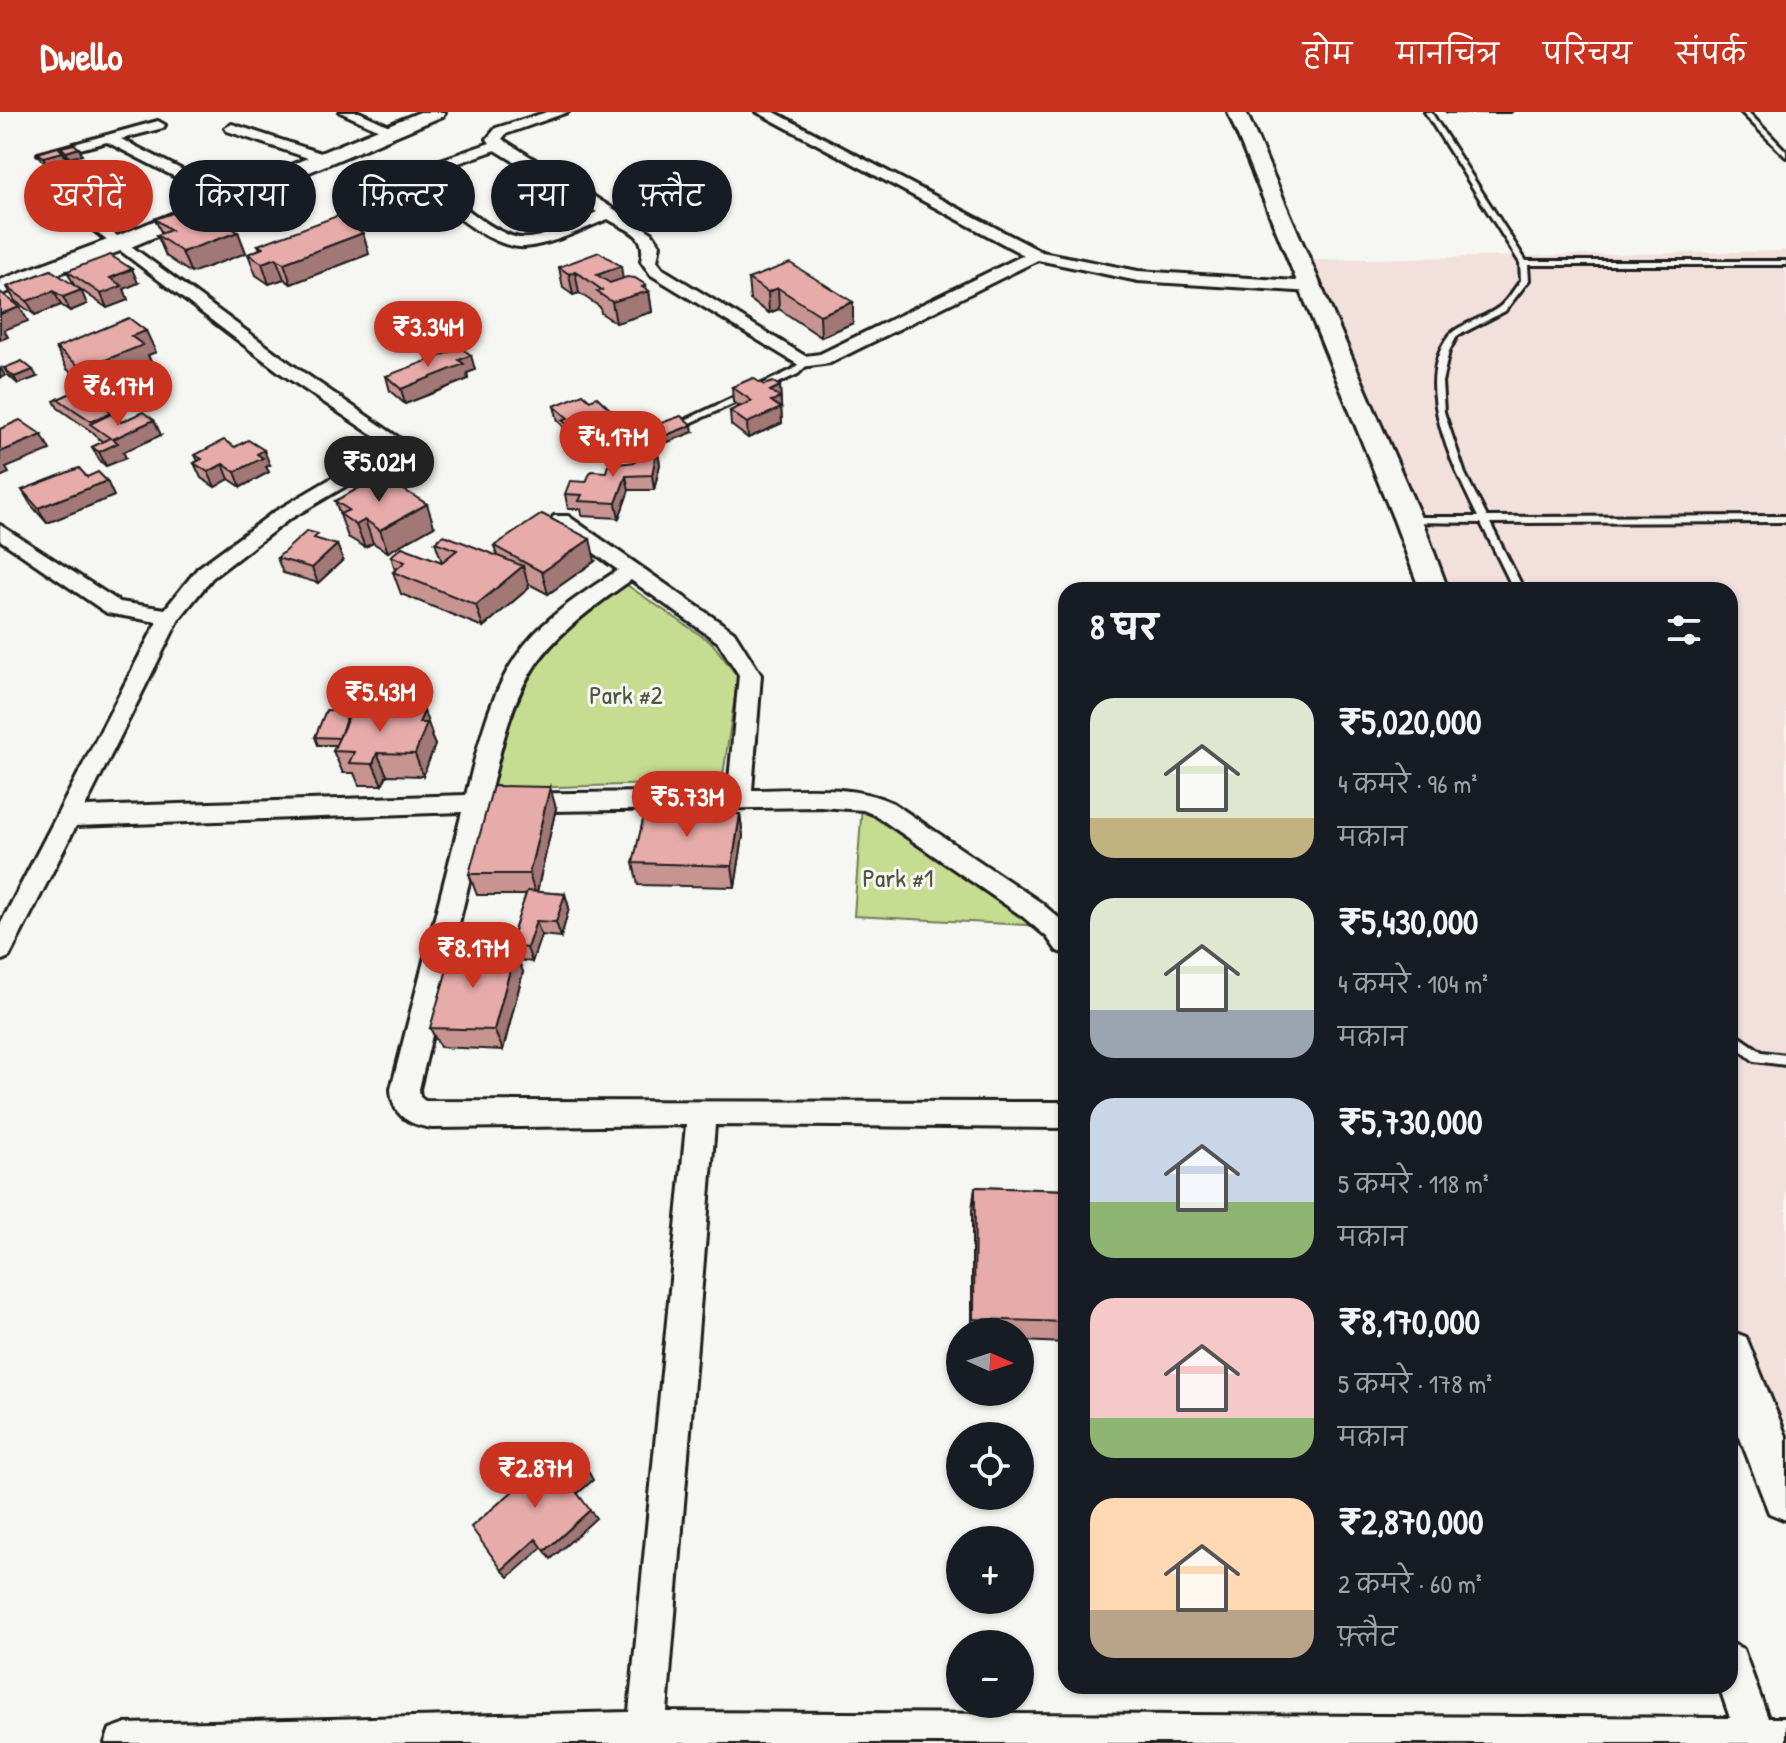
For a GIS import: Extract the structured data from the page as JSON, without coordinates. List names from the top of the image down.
{
  "parks": ["Park #2", "Park #1"],
  "north": "right",
  "page": {
    "header": "Dwello",
    "nav": [
      "होम",
      "मानचित्र",
      "परिचय",
      "संपर्क"
    ],
    "chip": [
      "खरीदें",
      "किराया",
      "फ़िल्टर",
      "नया",
      "फ़्लैट"
    ],
    "price": [
      "₹3.34M",
      "₹6.17M",
      "₹4.17M",
      "₹5.02M",
      "₹5.43M",
      "₹5.73M",
      "₹8.17M",
      "₹2.87M"
    ],
    "heading": "8 घर",
    "list": [
      {
        "name": "₹5,020,000",
        "note": "4 कमरे · 96 m² · मकान"
      },
      {
        "name": "₹5,430,000",
        "note": "4 कमरे · 104 m² · मकान"
      },
      {
        "name": "₹5,730,000",
        "note": "5 कमरे · 118 m² · मकान"
      },
      {
        "name": "₹8,170,000",
        "note": "5 कमरे · 178 m² · मकान"
      },
      {
        "name": "₹2,870,000",
        "note": "2 कमरे · 60 m² · फ़्लैट"
      }
    ],
    "map_buttons": ["+", "−"]
  }
}
